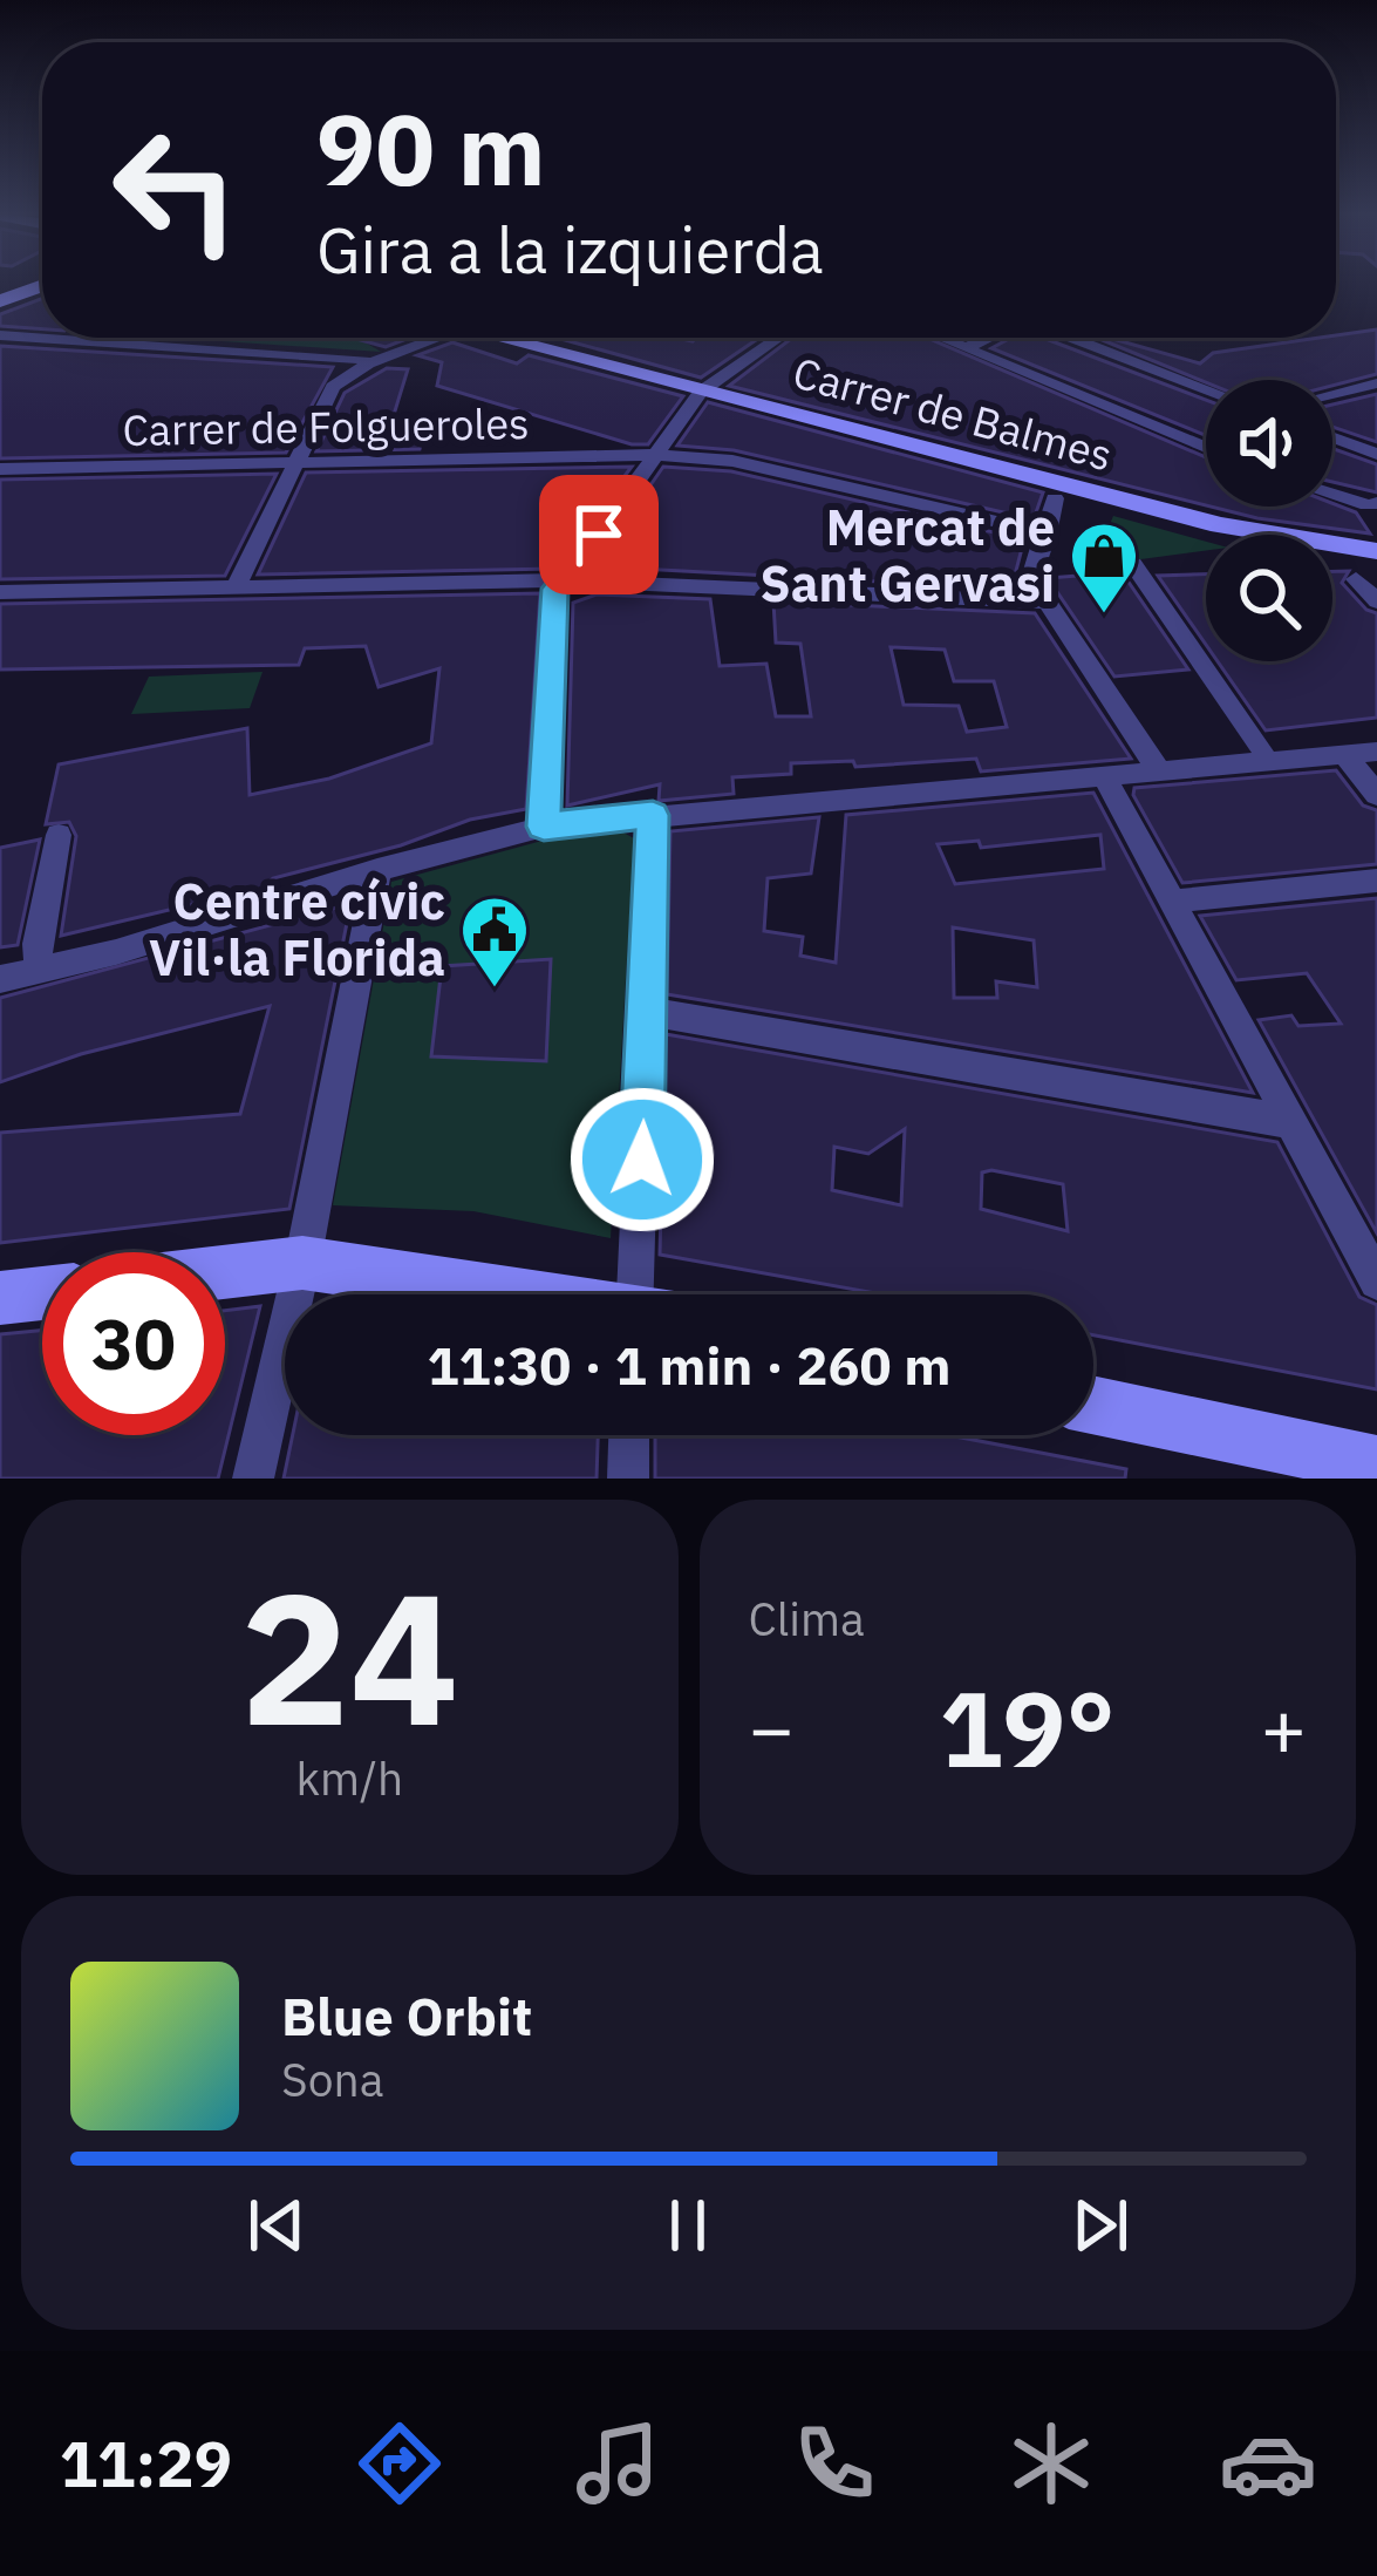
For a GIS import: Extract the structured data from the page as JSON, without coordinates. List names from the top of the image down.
{
  "streets": {
    "main road": ["Carrer de Balmes"],
    "street": ["Carrer de Folgueroles"]
  },
  "places": {
    "shop": ["Mercat de Sant Gervasi"],
    "public building": ["Centre cívic Vil·la Florida"]
  },
  "page": {
    "turn": ["90 m", "Gira a la izquierda"],
    "limit": "30",
    "trip": "11:30 · 1 min · 260 m",
    "tile": [
      ["24", "km/h"],
      "Clima"
    ],
    "heat": ["−", "19°", "+"],
    "song": ["Blue Orbit", "Sona"],
    "tabs": "11:29"
  }
}
